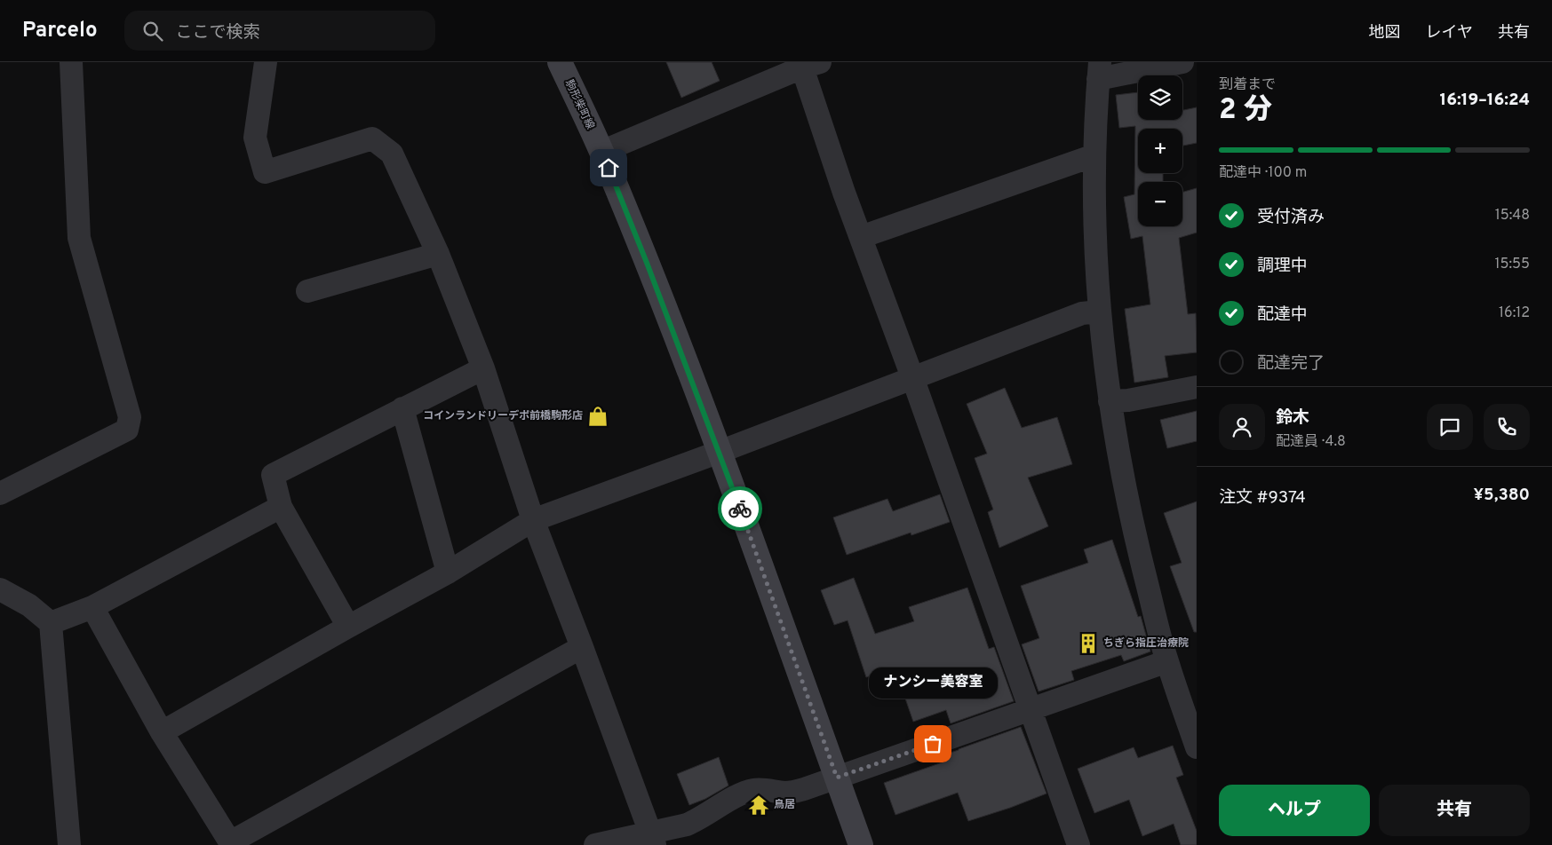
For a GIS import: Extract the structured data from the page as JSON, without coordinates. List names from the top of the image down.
{
  "streets": {
    "main road": ["駒形柴町線"]
  },
  "places": {
    "shop": ["コインランドリーデポ前橋駒形店"],
    "building": ["ちぎら指圧治療院"],
    "other": ["ナンシー美容室"],
    "temple": ["鳥居"]
  },
  "page": {
    "header": "Parcelo",
    "search": "ここで検索",
    "nav": ["地図", "レイヤ", "共有"],
    "heading": ["2 分", "到着まで", "16:19–16:24"],
    "panel": [
      "鈴木",
      "配達員 · 4.8",
      "注文 #9374",
      "¥5,380"
    ],
    "map_buttons": ["+", "−"],
    "bar": "配達中 · 100 m",
    "list": [
      ["受付済み", "15:48"],
      ["調理中", "15:55"],
      ["配達中", "16:12"],
      "配達完了"
    ],
    "bubble": "ナンシー美容室",
    "buttons": ["ヘルプ", "共有"]
  }
}
